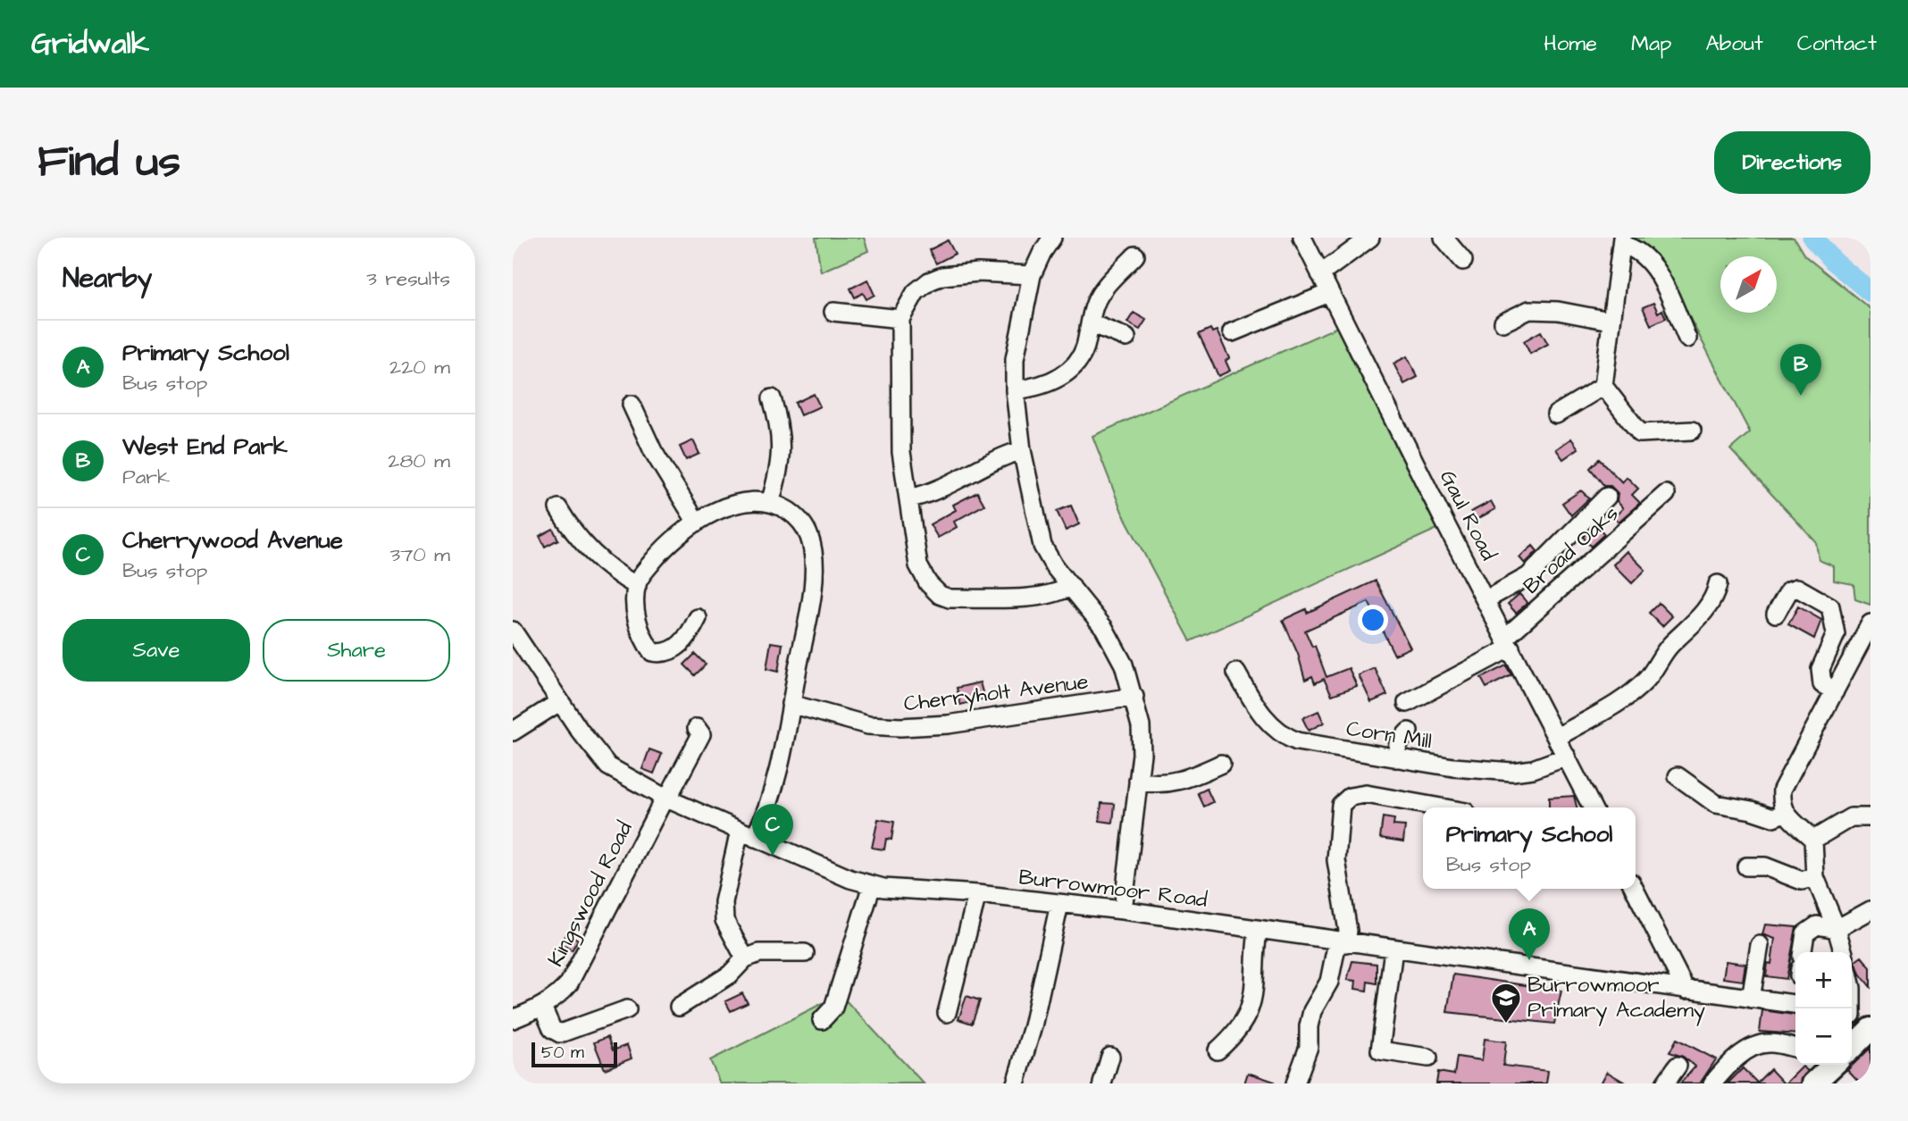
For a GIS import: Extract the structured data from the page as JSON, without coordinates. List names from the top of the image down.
{
  "streets": {
    "street": [
      "Gaul Road",
      "Broad Oaks",
      "Cherryholt Avenue",
      "Corn Mill",
      "Burrowmoor Road",
      "Kingswood Road"
    ]
  },
  "crossings": [
    ["Gaul Road", "Broad Oaks"],
    ["Gaul Road", "Corn Mill"],
    ["Burrowmoor Road", "Kingswood Road"]
  ],
  "places": {
    "school or university": ["Burrowmoor Primary Academy"]
  },
  "scale_bar": "50 m",
  "north": "top right",
  "page": {
    "header": "Gridwalk",
    "nav": [
      "Home",
      "Map",
      "About",
      "Contact"
    ],
    "buttons": [
      "Directions",
      ["Save", "Share"]
    ],
    "title": "Find us",
    "heading": ["Nearby", "3 results"],
    "list": [
      {
        "mark": "A",
        "name": "Primary School",
        "note": "Bus stop",
        "value": "220 m"
      },
      {
        "mark": "B",
        "name": "West End Park",
        "note": "Park",
        "value": "280 m"
      },
      {
        "mark": "C",
        "name": "Cherrywood Avenue",
        "note": "Bus stop",
        "value": "370 m"
      }
    ],
    "pins": ["B", "C", "A"],
    "popup": ["Primary School", "Bus stop"],
    "map_buttons": ["+", "−"],
    "scale": "50 m"
  }
}
